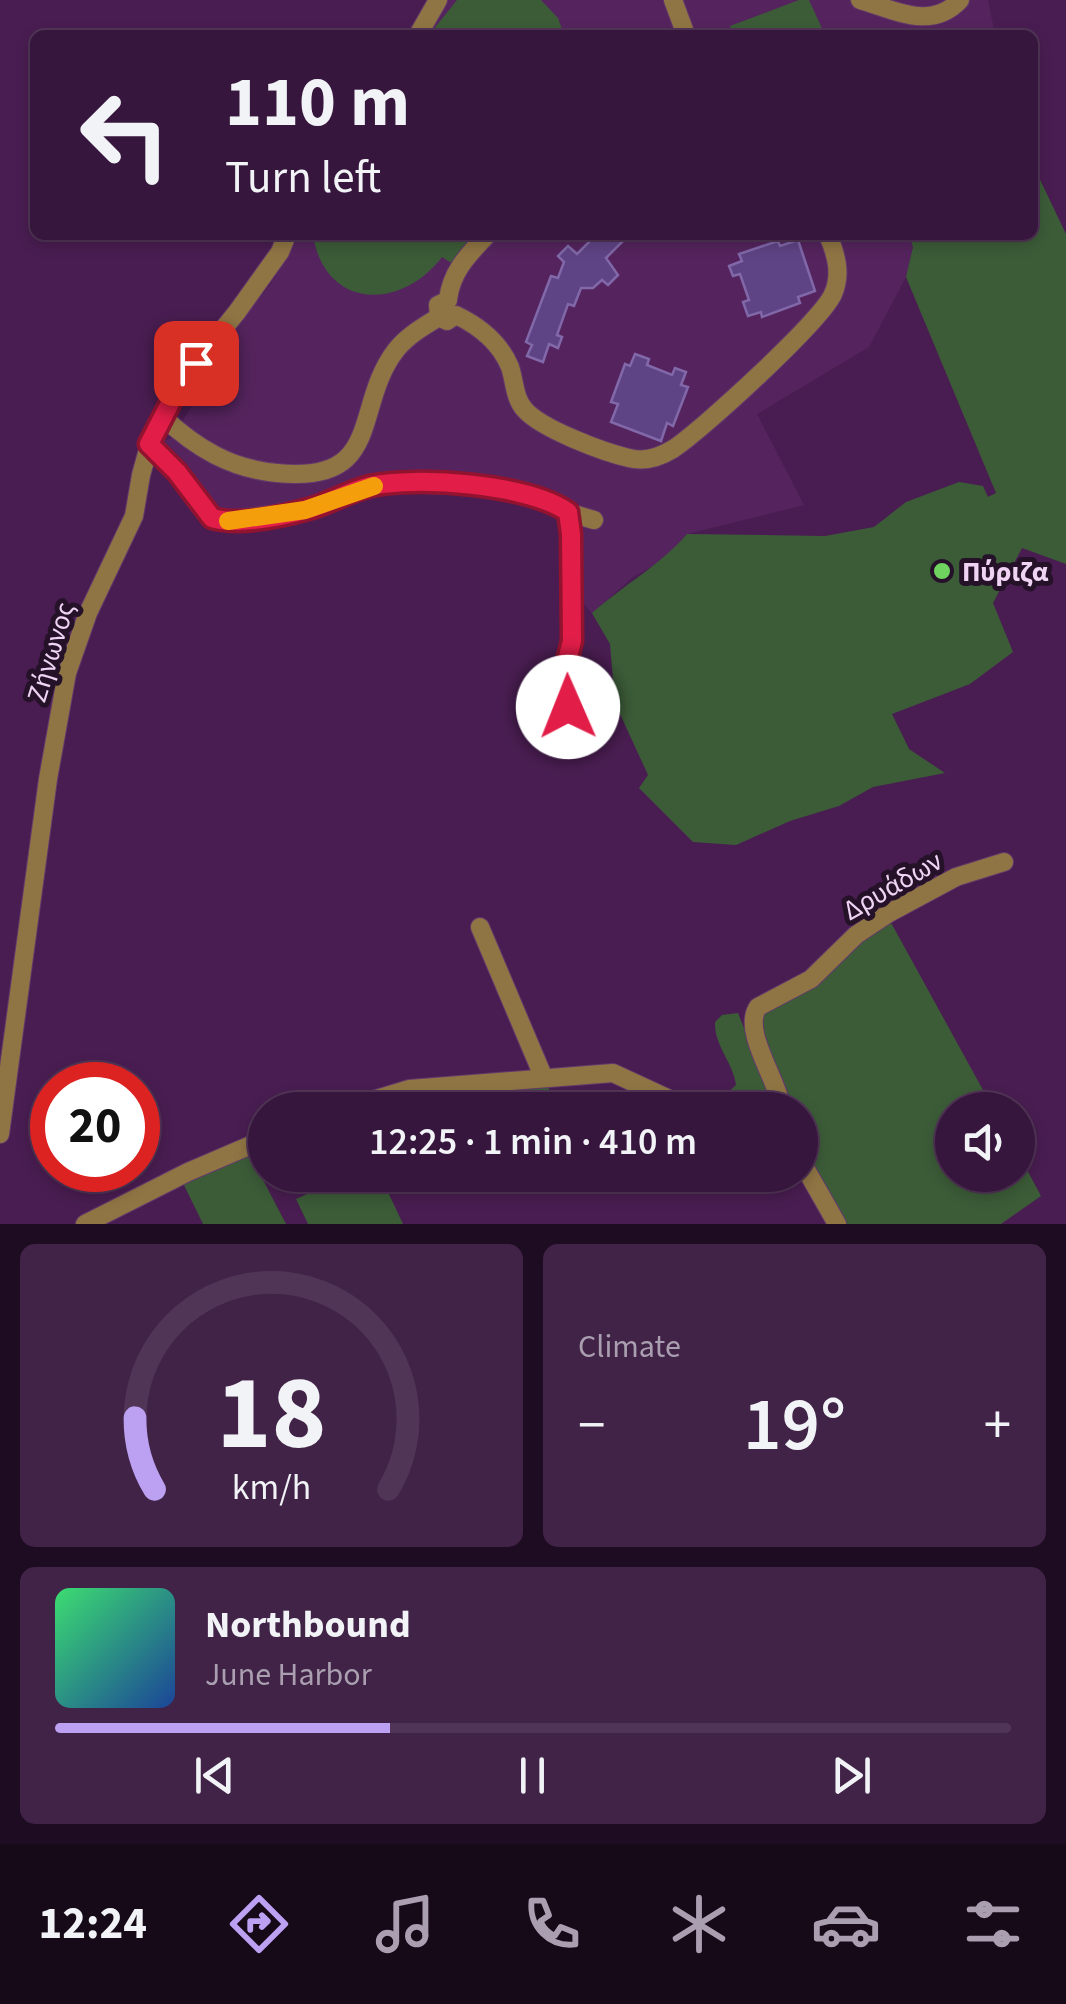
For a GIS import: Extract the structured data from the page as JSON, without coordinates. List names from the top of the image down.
{
  "streets": {
    "street": ["Ζήνωνος", "Δρυάδων"]
  },
  "places": ["Πύριζα"],
  "page": {
    "turn": ["110 m", "Turn left"],
    "limit": "20",
    "trip": "12:25 · 1 min · 410 m",
    "tile": "Climate",
    "heat": ["−", "19°", "+"],
    "song": ["Northbound", "June Harbor"],
    "tabs": "12:24",
    "gauge": ["18", "km/h"]
  }
}
